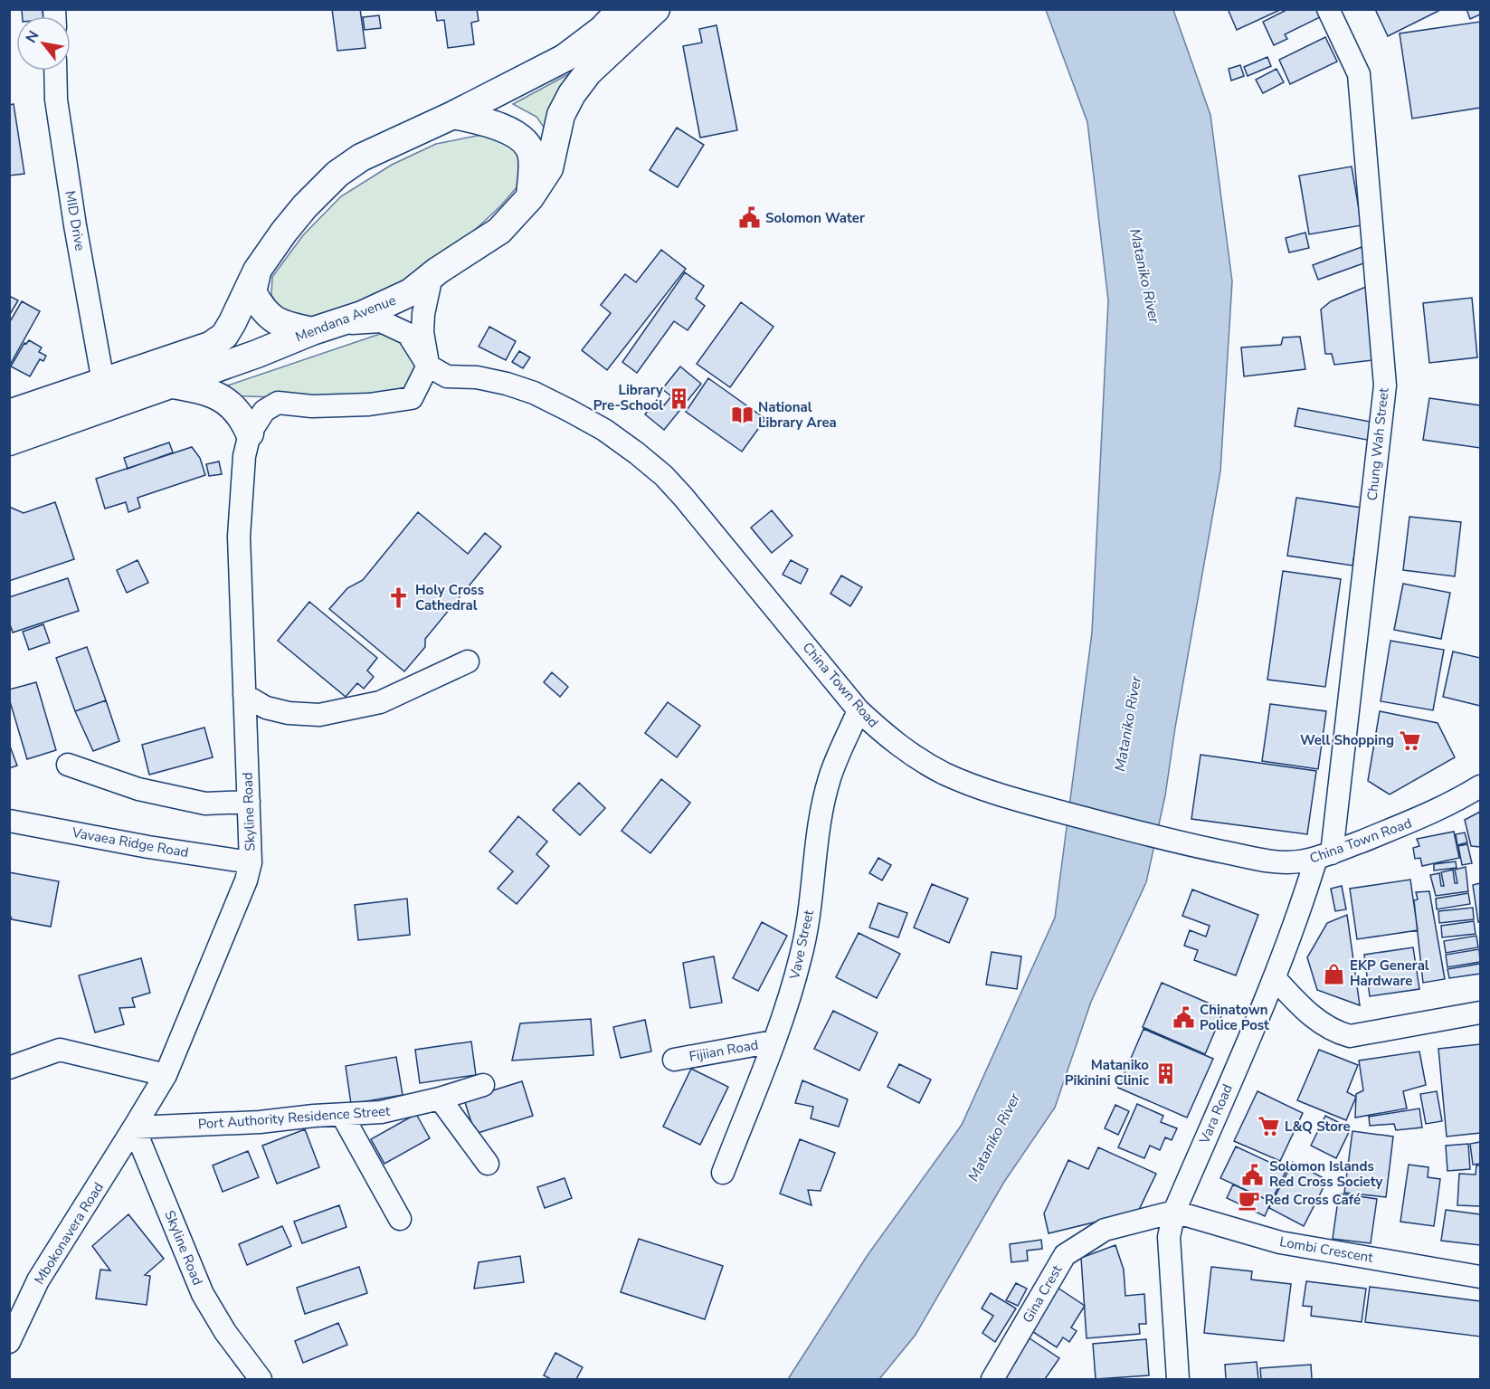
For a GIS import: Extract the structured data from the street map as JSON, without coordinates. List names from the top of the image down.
{
  "streets": {
    "main road": ["Mendana Avenue"],
    "street": [
      "MID Drive",
      "Chung Wah Street",
      "China Town Road",
      "Skyline Road",
      "Vavaea Ridge Road",
      "Vave Street",
      "Fijiian Road",
      "Vara Road",
      "Port Authority Residence Street",
      "Mbokonavera Road",
      "Lombi Crescent",
      "Gina Crest"
    ]
  },
  "crossings": [
    ["Chung Wah Street", "China Town Road"],
    ["Chung Wah Street", "Vara Road"],
    ["China Town Road", "Skyline Road"],
    ["China Town Road", "Vave Street"],
    ["China Town Road", "Vara Road"],
    ["Skyline Road", "Vavaea Ridge Road"],
    ["Skyline Road", "Port Authority Residence Street"],
    ["Skyline Road", "Mbokonavera Road"],
    ["Vave Street", "Fijiian Road"],
    ["Vara Road", "Lombi Crescent"],
    ["Vara Road", "Gina Crest"],
    ["Port Authority Residence Street", "Mbokonavera Road"],
    ["Lombi Crescent", "Gina Crest"]
  ],
  "water": ["Mataniko River"],
  "places": {
    "public building": ["Solomon Water", "Chinatown Police Post", "Solomon Islands Red Cross Society"],
    "building": ["Library Pre-School", "Mataniko Pikinini Clinic"],
    "library": ["National Library Area"],
    "church": ["Holy Cross Cathedral"],
    "supermarket": ["Well Shopping", "L&Q Store"],
    "shop": ["EKP General Hardware"],
    "cafe": ["Red Cross Café"]
  },
  "north": "top left"
}
